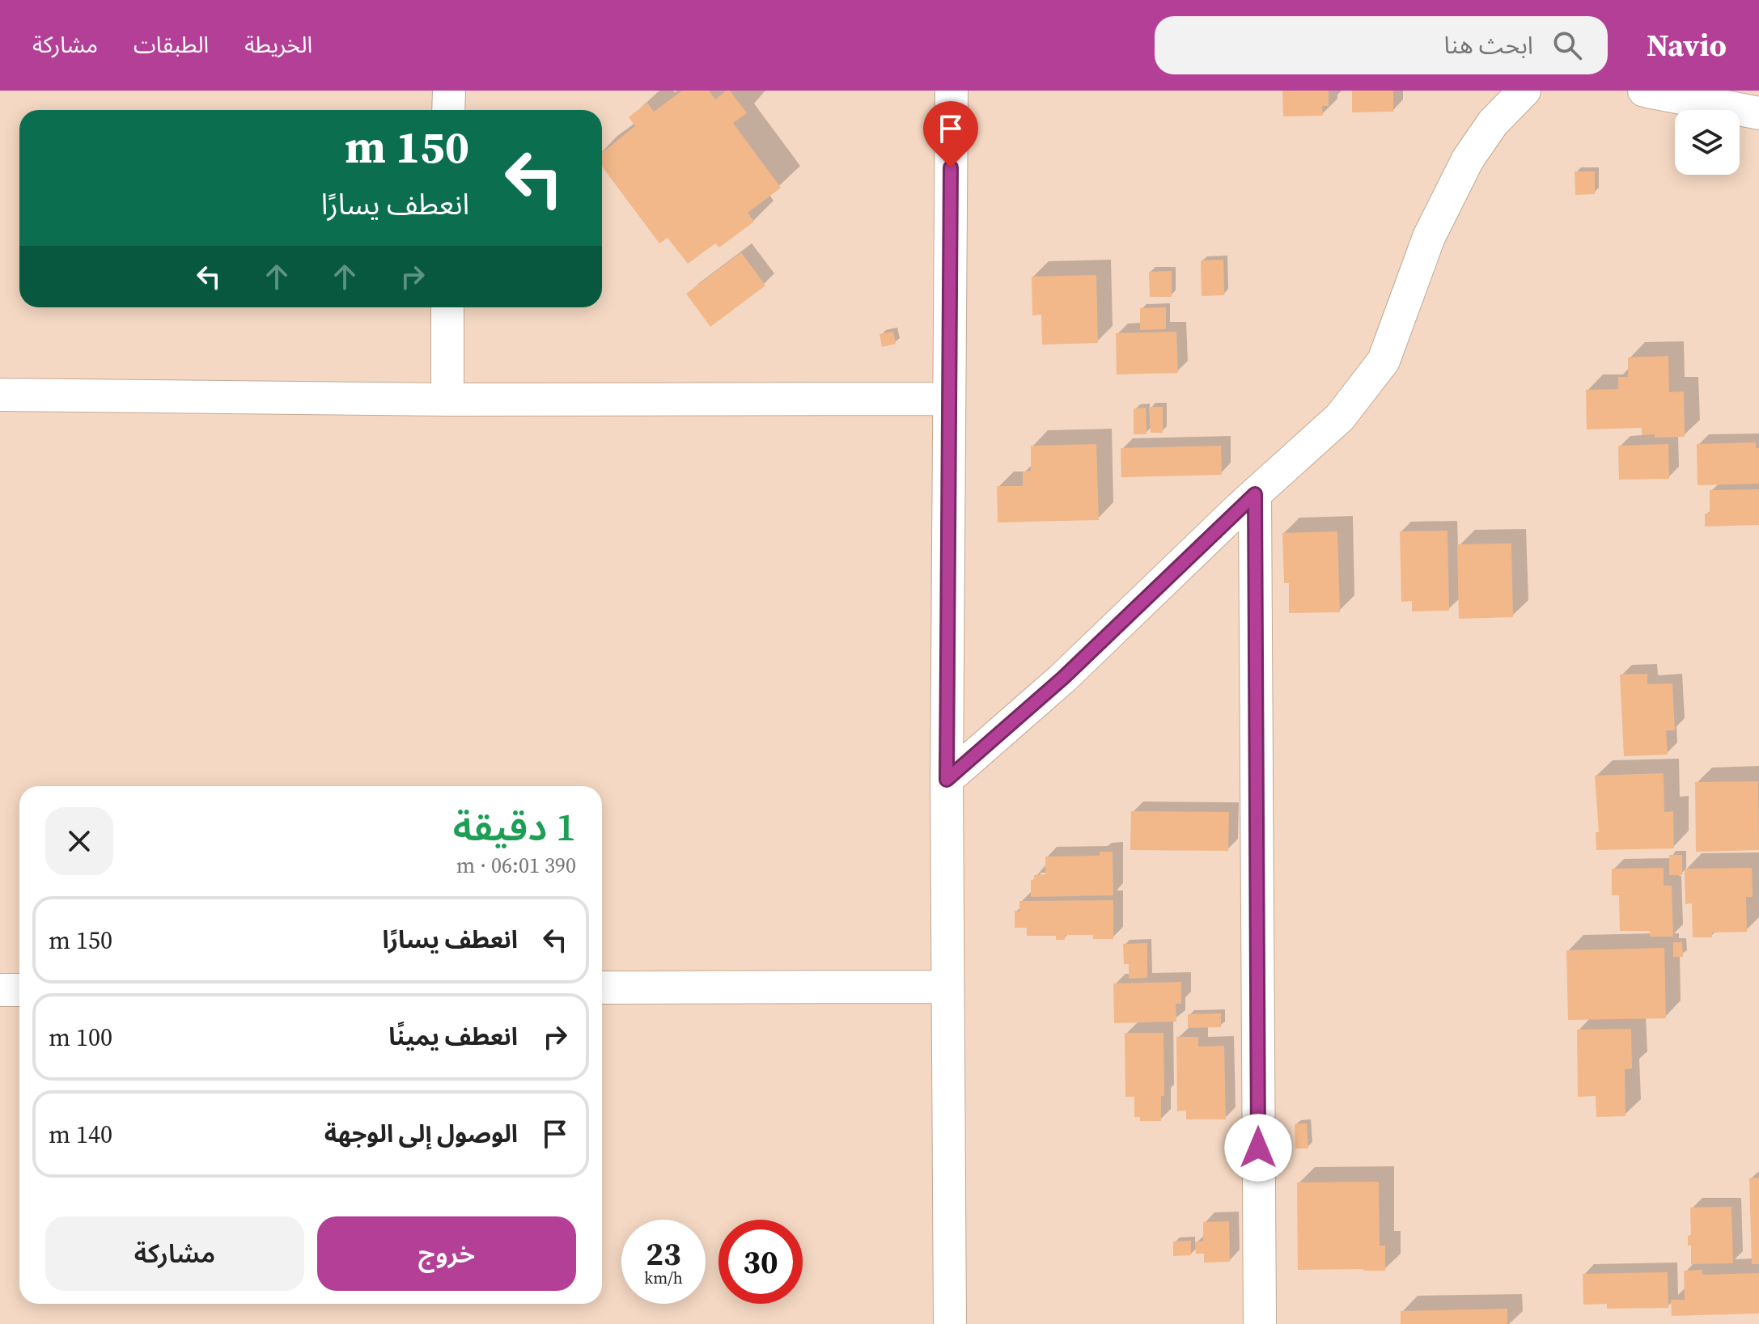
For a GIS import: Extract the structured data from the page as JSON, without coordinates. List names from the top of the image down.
{
  "page": {
    "header": "Navio",
    "search": "ابحث هنا",
    "nav": ["الخريطة", "الطبقات", "مشاركة"],
    "turn": ["150 m", "انعطف يسارًا"],
    "heading": ["1 دقيقة", "390 m · 06:01"],
    "list": [
      {
        "name": "انعطف يسارًا",
        "value": "150 m"
      },
      {
        "name": "انعطف يمينًا",
        "value": "100 m"
      },
      {
        "name": "الوصول إلى الوجهة",
        "value": "140 m"
      }
    ],
    "buttons": ["خروج", "مشاركة"],
    "speed": "23 km/h",
    "limit": "30"
  }
}
